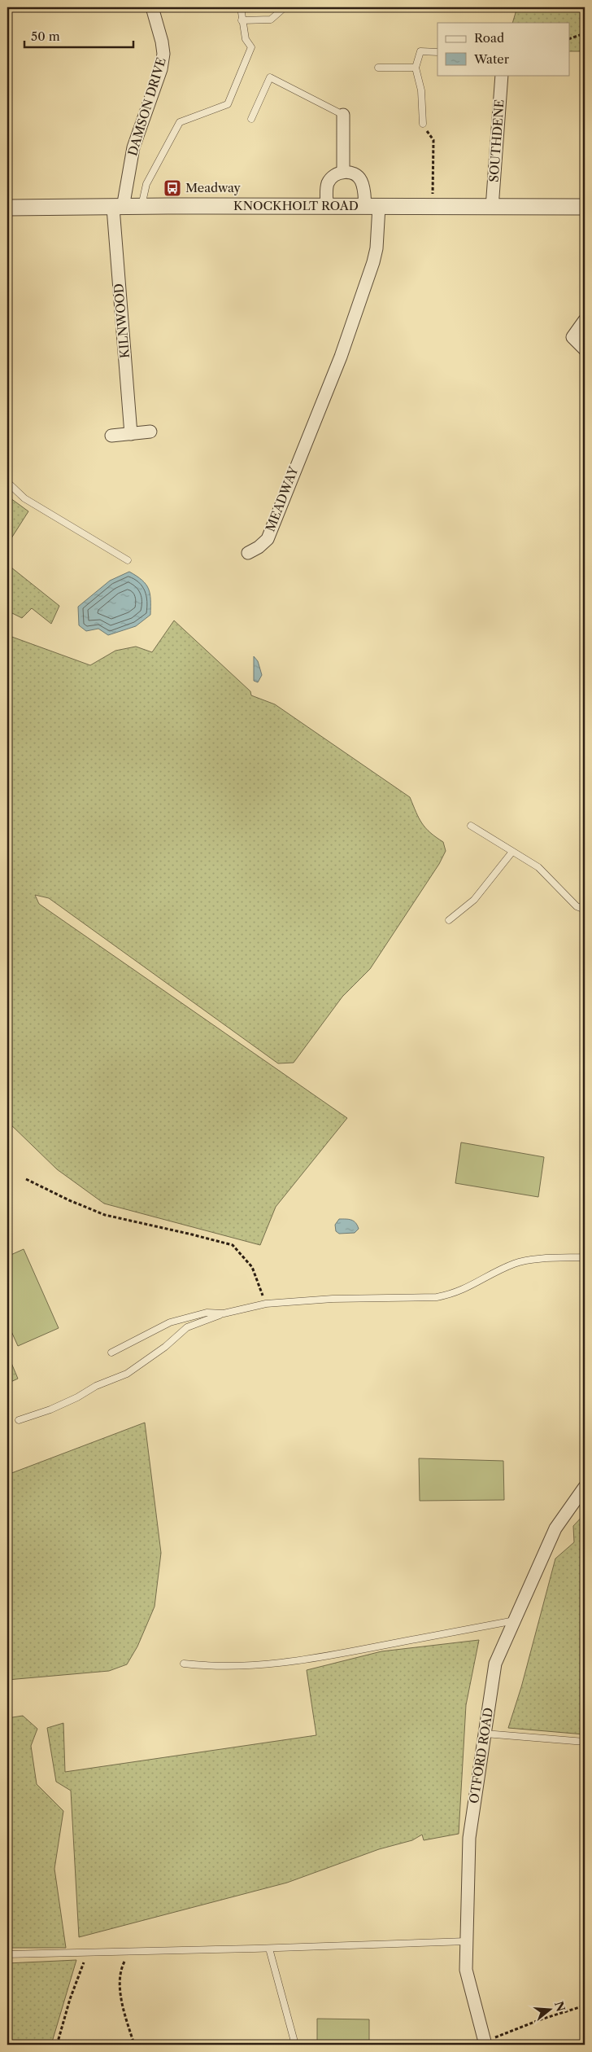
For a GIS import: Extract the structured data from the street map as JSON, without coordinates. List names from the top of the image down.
{
  "streets": {
    "street": [
      "DAMSON DRIVE",
      "SOUTHDENE",
      "KNOCKHOLT ROAD",
      "KILNWOOD",
      "MEADWAY",
      "OTFORD ROAD"
    ]
  },
  "crossings": [
    ["DAMSON DRIVE", "KNOCKHOLT ROAD"],
    ["DAMSON DRIVE", "KILNWOOD"],
    ["SOUTHDENE", "KNOCKHOLT ROAD"],
    ["KNOCKHOLT ROAD", "KILNWOOD"],
    ["KNOCKHOLT ROAD", "MEADWAY"]
  ],
  "places": {
    "bus stop": ["Meadway"]
  },
  "legend": ["Road", "Water"],
  "scale_bar": "50 m",
  "north": "right"
}
